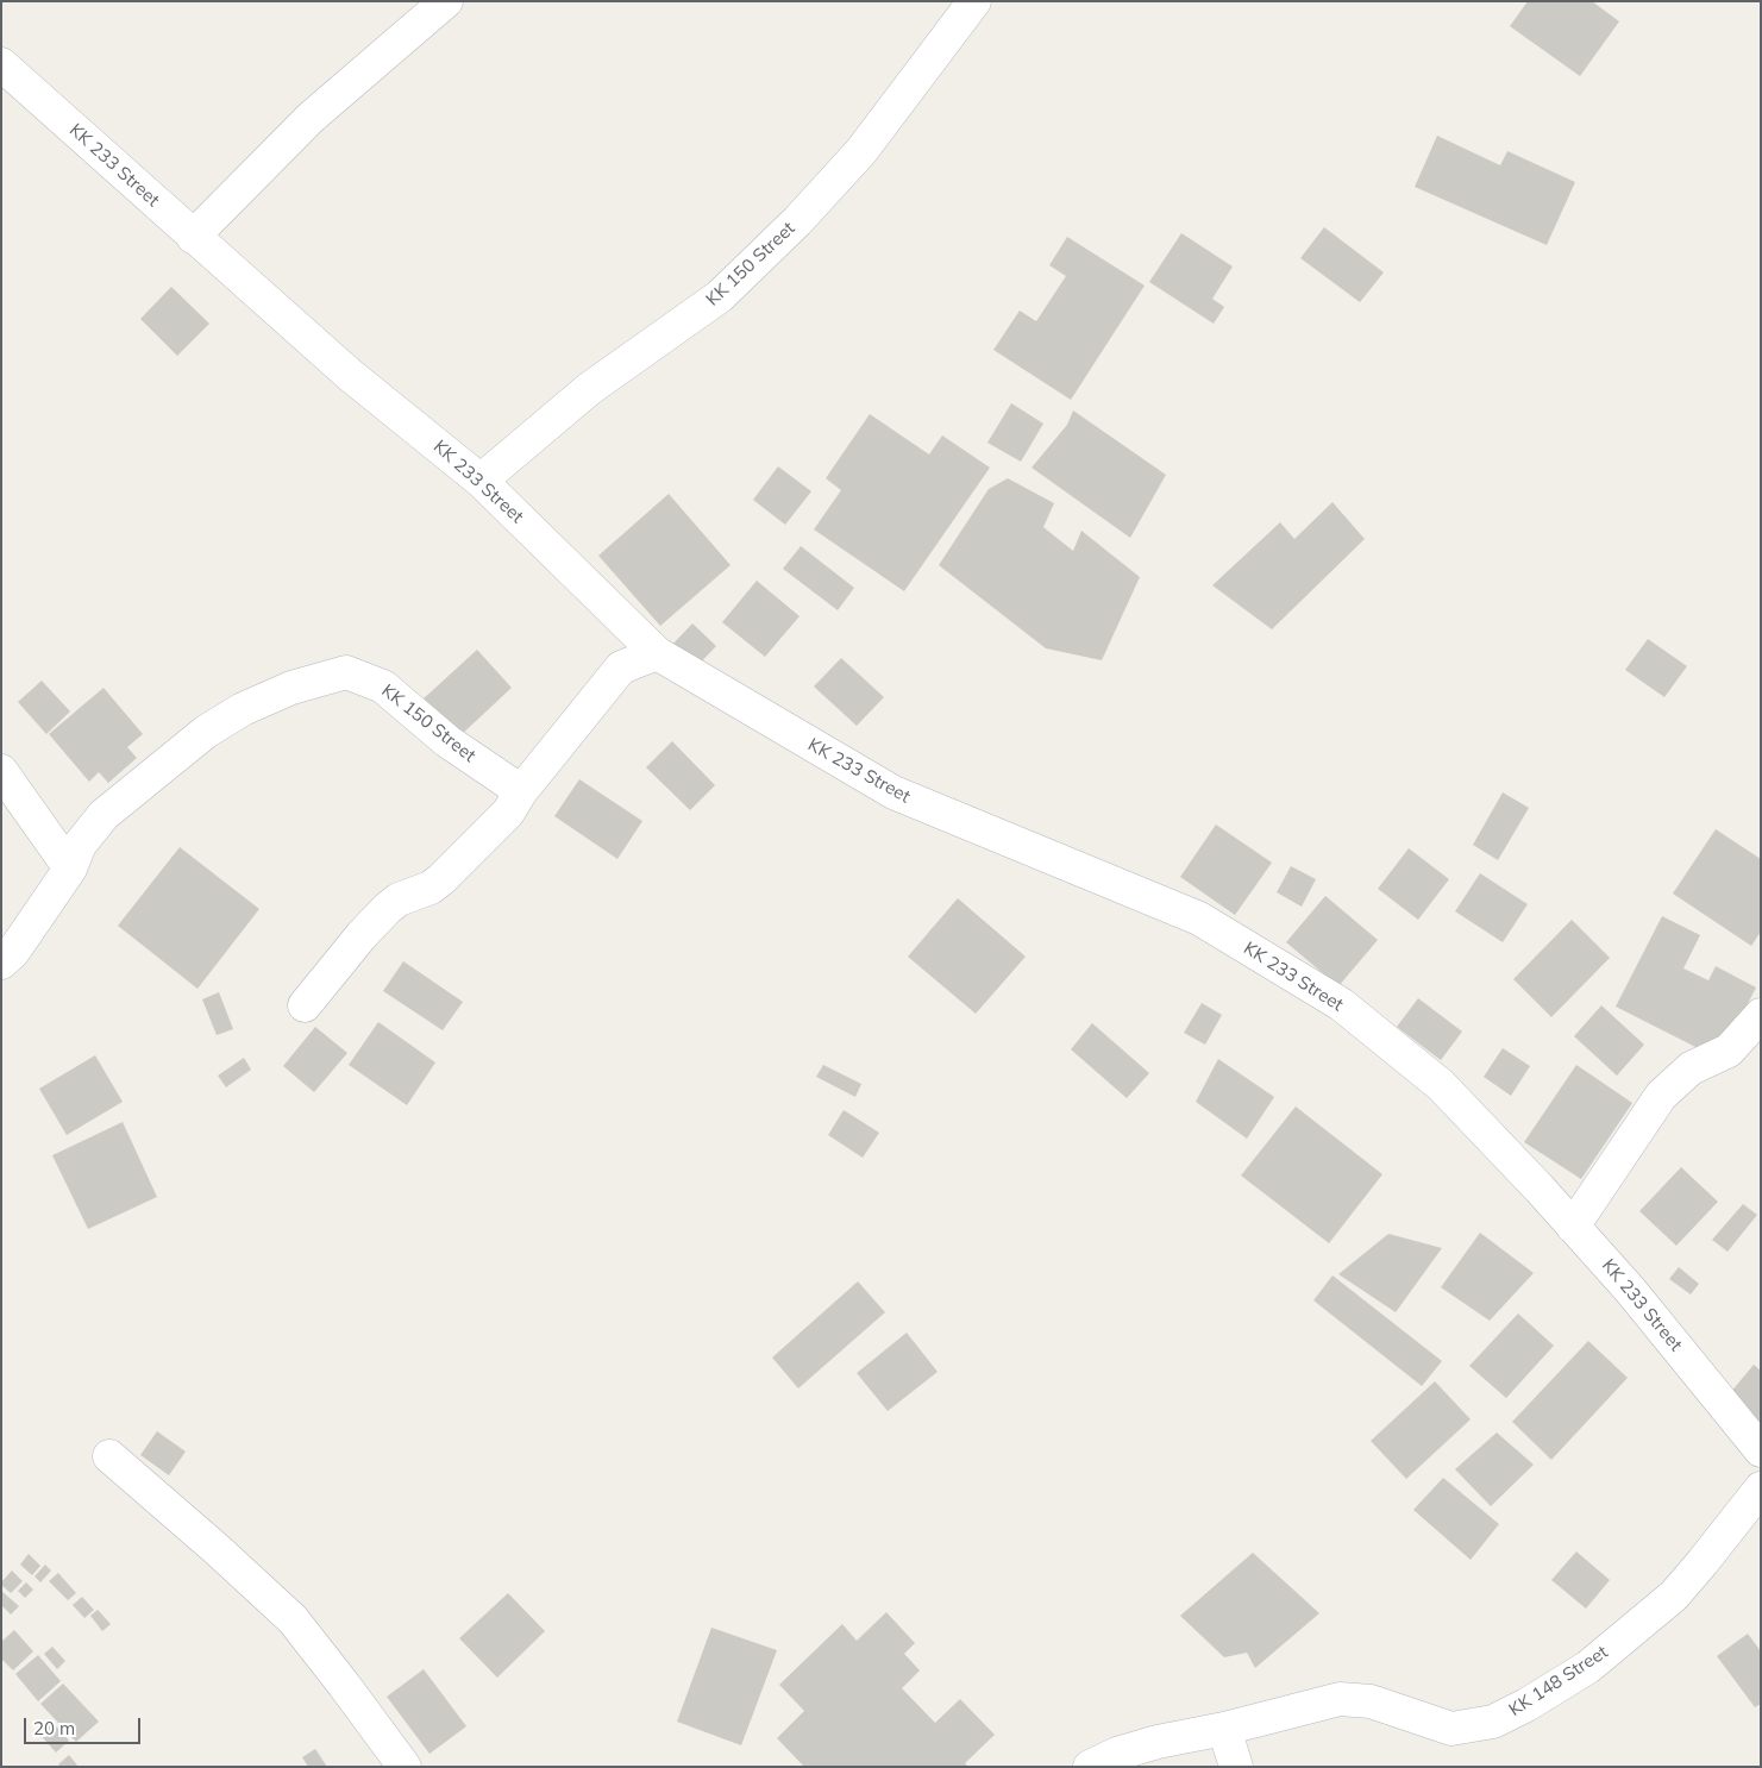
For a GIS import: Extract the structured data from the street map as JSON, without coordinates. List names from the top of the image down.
{
  "streets": {
    "street": ["KK 233 Street", "KK 150 Street", "KK 148 Street"]
  },
  "crossings": [
    ["KK 233 Street", "KK 150 Street"]
  ],
  "scale_bar": "20 m"
}
